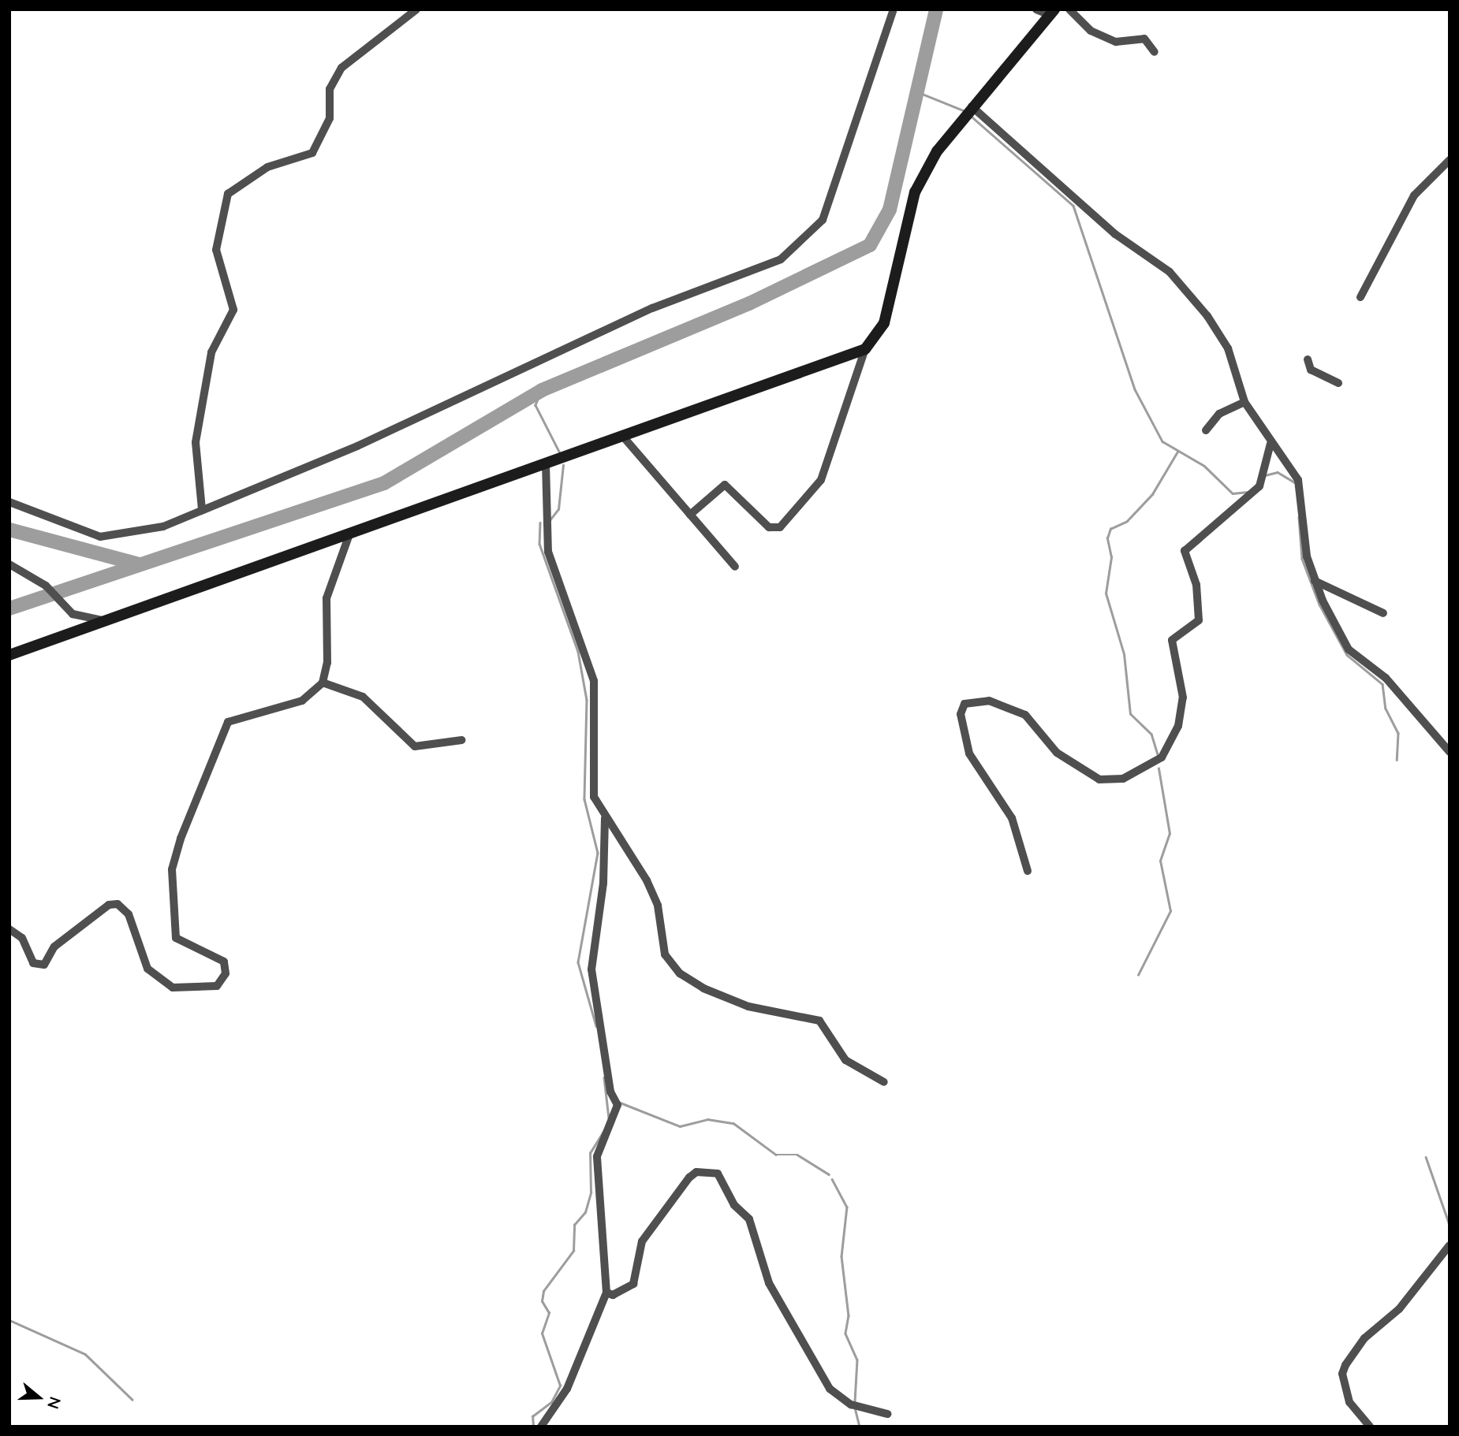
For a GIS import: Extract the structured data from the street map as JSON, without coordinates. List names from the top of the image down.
{
  "north": "right"
}
